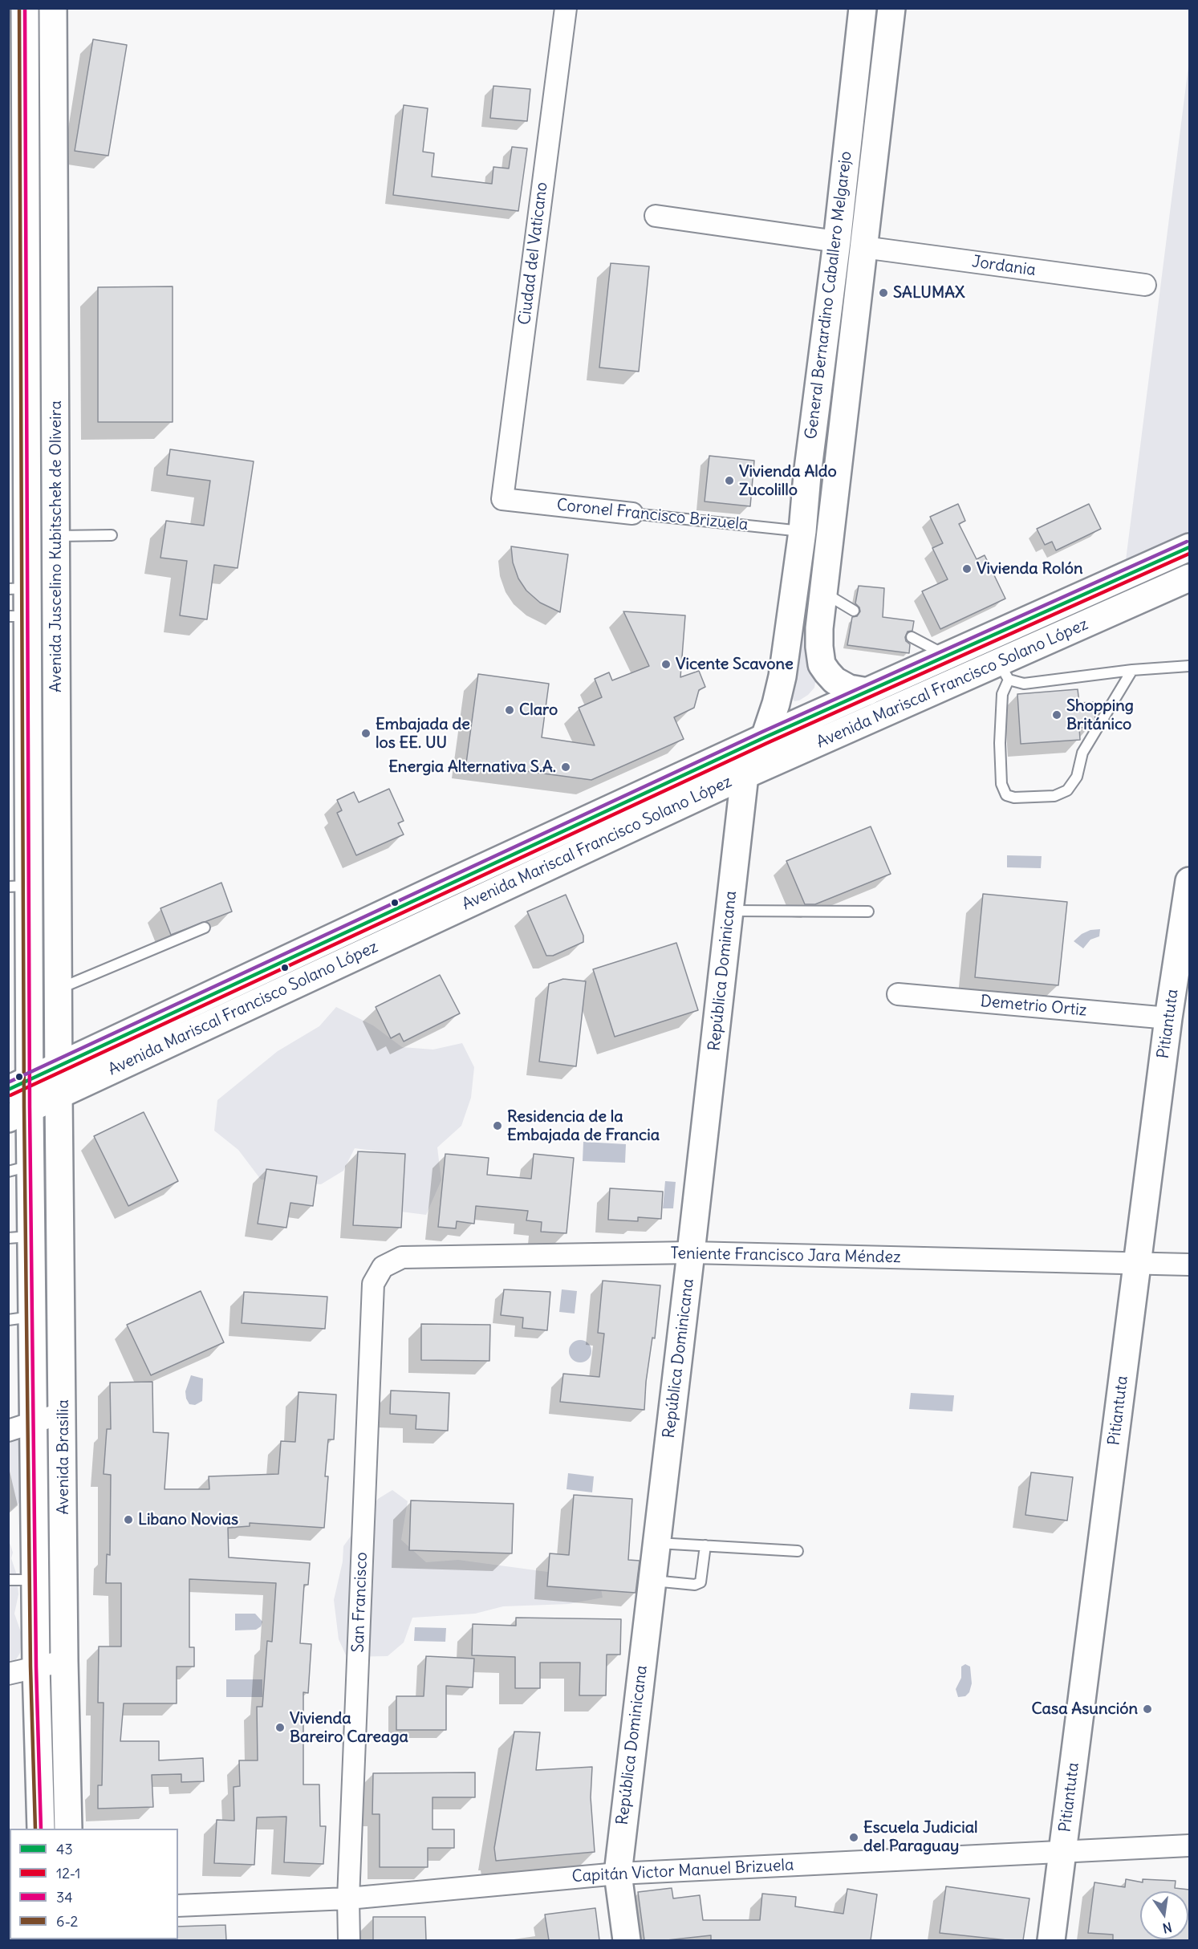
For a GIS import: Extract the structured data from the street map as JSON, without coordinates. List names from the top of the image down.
{
  "streets": {
    "main road": [
      "General Bernardino Caballero Melgarejo",
      "Avenida Juscelino Kubitschek de Oliveira",
      "Avenida Mariscal Francisco Solano López",
      "República Dominicana",
      "Pitiantuta",
      "Avenida Brasilia"
    ],
    "street": [
      "Ciudad del Vaticano",
      "Jordania",
      "Coronel Francisco Brizuela",
      "Demetrio Ortiz",
      "Teniente Francisco Jara Méndez",
      "San Francisco",
      "Capitán Victor Manuel Brizuela"
    ]
  },
  "crossings": [
    ["Ciudad del Vaticano", "Coronel Francisco Brizuela"],
    ["Jordania", "General Bernardino Caballero Melgarejo"],
    ["General Bernardino Caballero Melgarejo", "Coronel Francisco Brizuela"],
    ["General Bernardino Caballero Melgarejo", "Avenida Mariscal Francisco Solano López"],
    ["General Bernardino Caballero Melgarejo", "República Dominicana"],
    ["Avenida Juscelino Kubitschek de Oliveira", "Avenida Mariscal Francisco Solano López"],
    ["Avenida Juscelino Kubitschek de Oliveira", "Avenida Brasilia"],
    ["Avenida Mariscal Francisco Solano López", "República Dominicana"],
    ["Avenida Mariscal Francisco Solano López", "Avenida Brasilia"],
    ["República Dominicana", "Teniente Francisco Jara Méndez"],
    ["República Dominicana", "Capitán Victor Manuel Brizuela"],
    ["Demetrio Ortiz", "Pitiantuta"],
    ["Pitiantuta", "Teniente Francisco Jara Méndez"],
    ["Pitiantuta", "Capitán Victor Manuel Brizuela"],
    ["Teniente Francisco Jara Méndez", "San Francisco"],
    ["San Francisco", "Capitán Victor Manuel Brizuela"]
  ],
  "places": [
    "SALUMAX",
    "Vivienda Aldo Zucolillo",
    "Vivienda Rolón",
    "Vicente Scavone",
    "Claro",
    "Shopping Británico",
    "Embajada de los EE. UU",
    "Energia Alternativa S.A.",
    "Residencia de la Embajada de Francia",
    "Libano Novias",
    "Casa Asunción",
    "Vivienda Bareiro Careaga",
    "Escuela Judicial del Paraguay"
  ],
  "lines": [
    "transit line 34",
    "transit line 6-2",
    "transit line 43",
    "transit line 12-1"
  ],
  "legend": [
    "43",
    "12-1",
    "34",
    "6-2"
  ],
  "north": "bottom"
}
